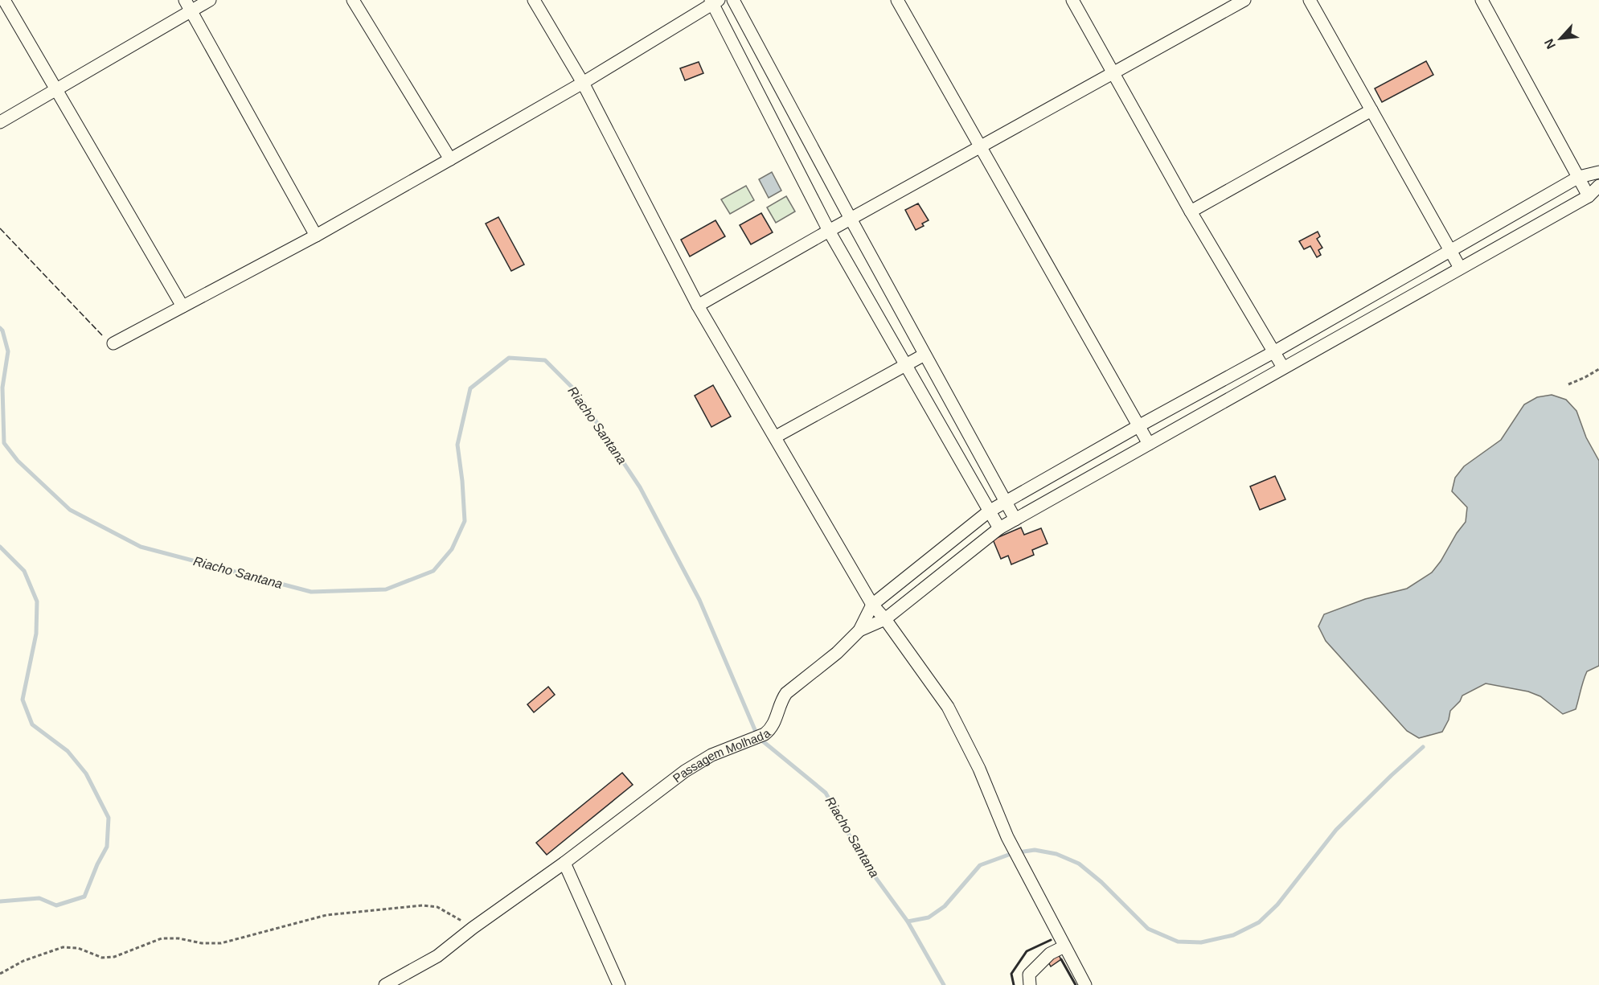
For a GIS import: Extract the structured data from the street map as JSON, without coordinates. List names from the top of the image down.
{
  "streets": {
    "street": ["Passagem Molhada"]
  },
  "water": ["Riacho Santana"],
  "north": "bottom left"
}
